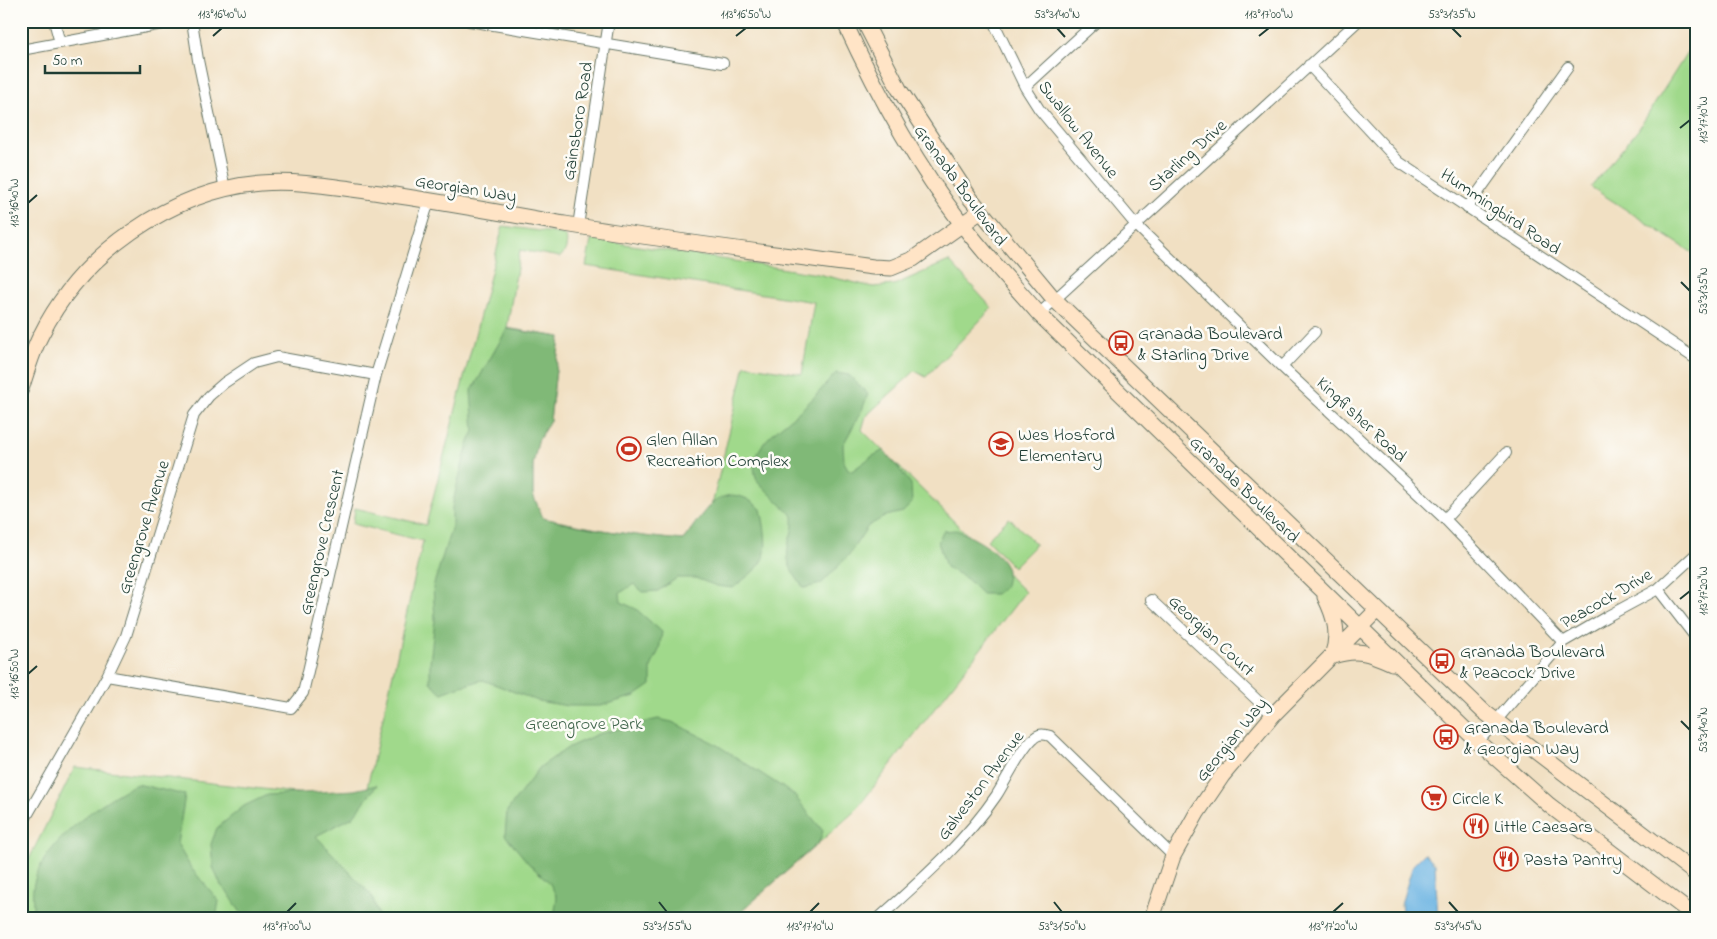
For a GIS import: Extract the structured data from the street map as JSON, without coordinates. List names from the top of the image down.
{
  "streets": {
    "main road": ["Granada Boulevard", "Georgian Way"],
    "street": [
      "Gainsboro Road",
      "Swallow Avenue",
      "Starling Drive",
      "Hummingbird Road",
      "Kingfisher Road",
      "Greengrove Avenue",
      "Greengrove Crescent",
      "Peacock Drive",
      "Georgian Court",
      "Galveston Avenue"
    ]
  },
  "crossings": [
    ["Gainsboro Road", "Georgian Way"],
    ["Swallow Avenue", "Starling Drive"],
    ["Swallow Avenue", "Kingfisher Road"],
    ["Starling Drive", "Granada Boulevard"],
    ["Starling Drive", "Hummingbird Road"],
    ["Starling Drive", "Kingfisher Road"],
    ["Granada Boulevard", "Georgian Way"],
    ["Granada Boulevard", "Peacock Drive"],
    ["Georgian Way", "Greengrove Crescent"],
    ["Georgian Way", "Georgian Court"],
    ["Georgian Way", "Galveston Avenue"],
    ["Kingfisher Road", "Peacock Drive"],
    ["Greengrove Avenue", "Greengrove Crescent"]
  ],
  "parks": ["Greengrove Park"],
  "places": {
    "bus stop": ["Granada Boulevard & Starling Drive", "Granada Boulevard & Peacock Drive", "Granada Boulevard & Georgian Way"],
    "school or university": ["Wes Hosford Elementary"],
    "sports": ["Glen Allan Recreation Complex"],
    "supermarket": ["Circle K"],
    "restaurant": ["Little Caesars", "Pasta Pantry"]
  },
  "scale_bar": "50 m",
  "coordinates": [
    "113°16'40\"W",
    "113°16'50\"W",
    "53°31'40\"N",
    "113°17'00\"W",
    "53°31'35\"N",
    "113°17'10\"W",
    "113°17'20\"W",
    "53°31'55\"N",
    "53°31'50\"N",
    "53°31'45\"N"
  ]
}
